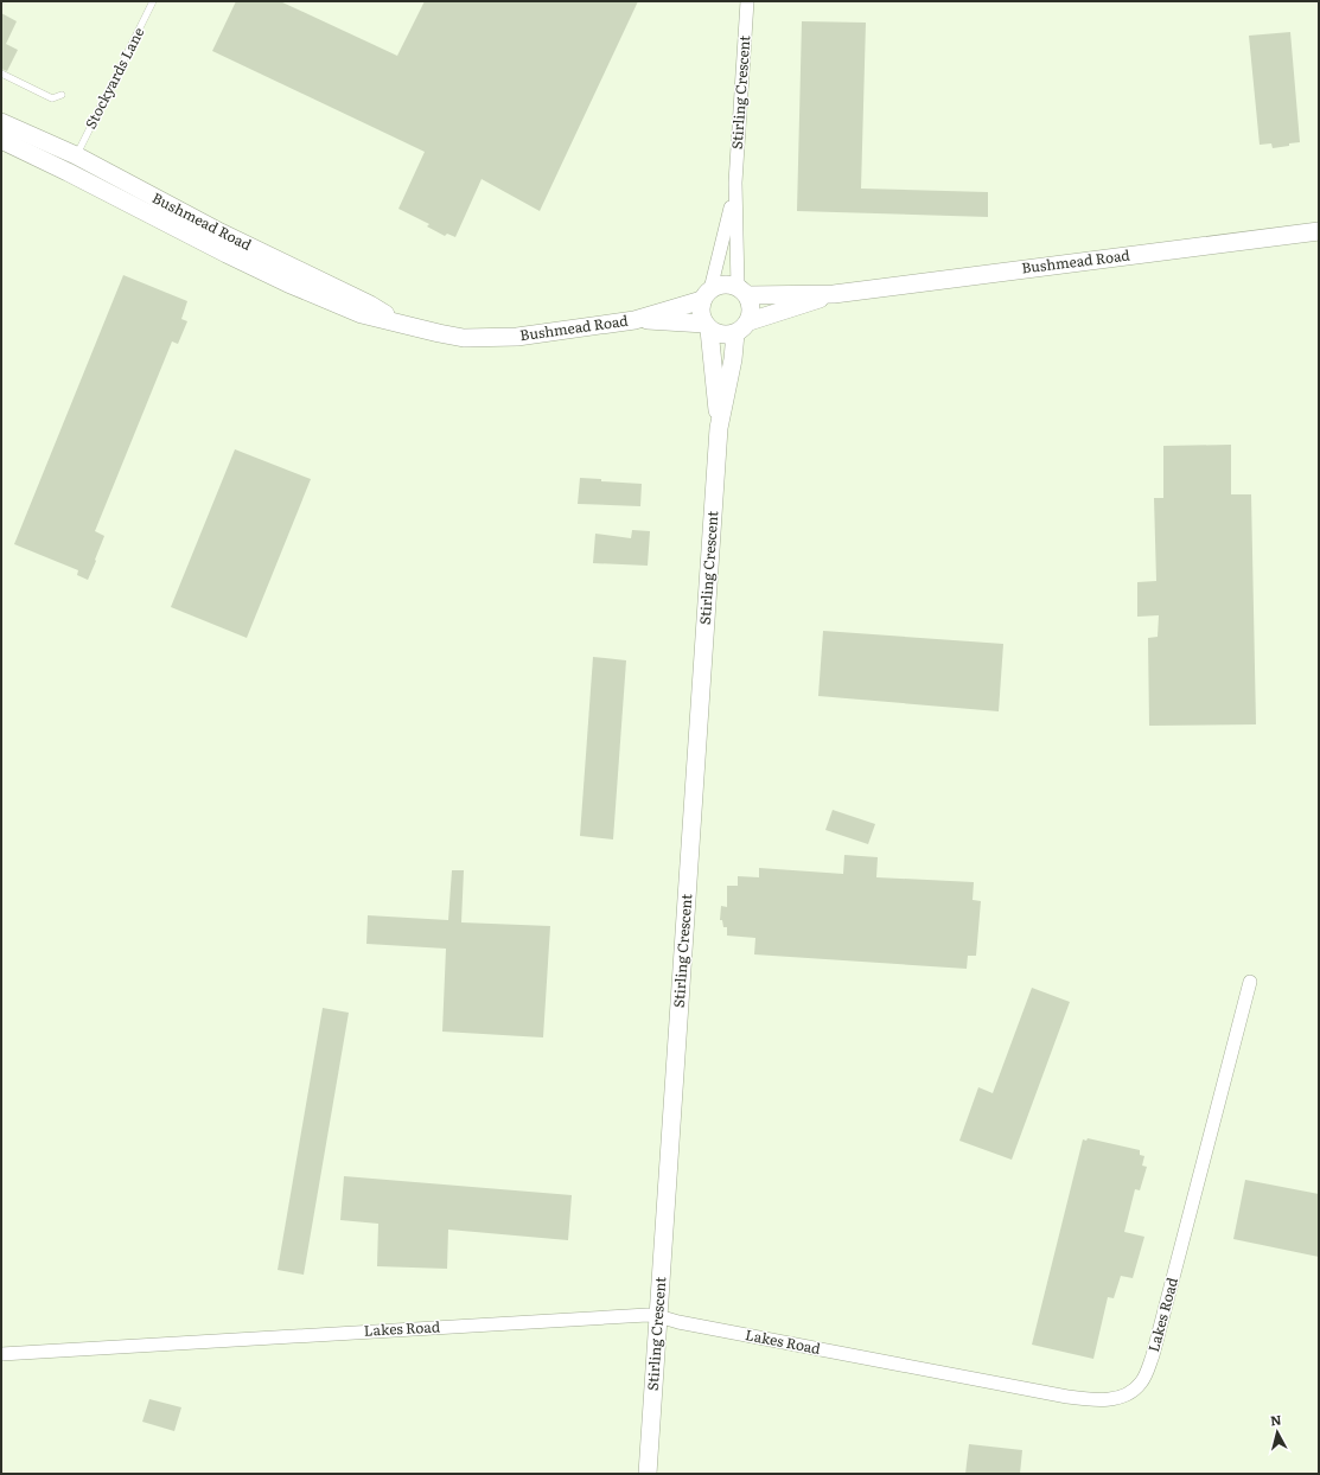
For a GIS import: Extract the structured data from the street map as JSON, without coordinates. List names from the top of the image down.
{
  "streets": {
    "main road": ["Stirling Crescent", "Bushmead Road"],
    "street": ["Lakes Road"],
    "lane": ["Stockyards Lane"]
  },
  "crossings": [
    ["Stockyards Lane", "Bushmead Road"],
    ["Stirling Crescent", "Bushmead Road"],
    ["Stirling Crescent", "Lakes Road"]
  ],
  "north": "top"
}
